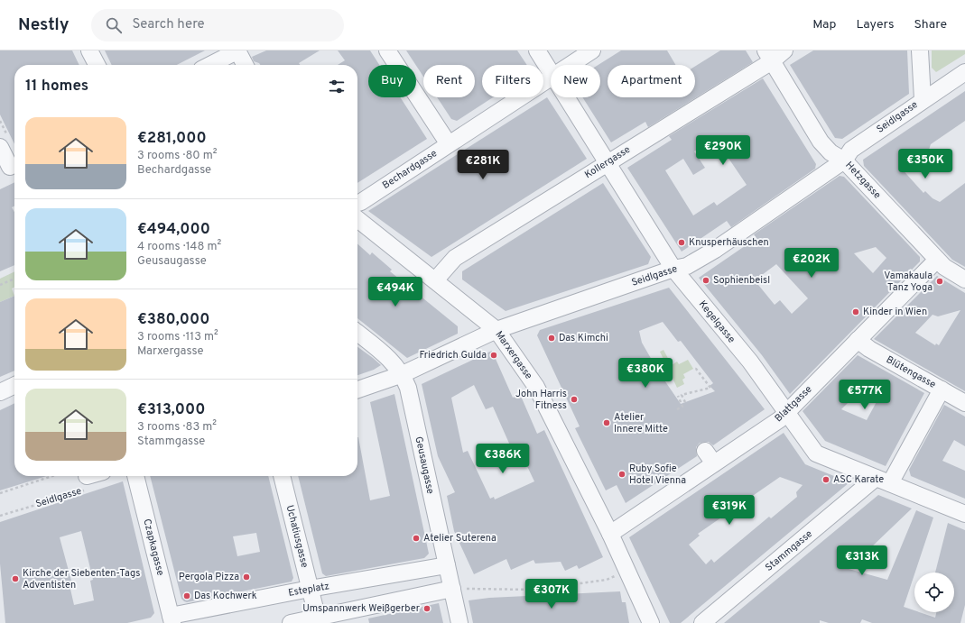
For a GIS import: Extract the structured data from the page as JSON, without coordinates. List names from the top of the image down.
{
  "streets": {
    "street": [
      "Seidlgasse",
      "Kollergasse",
      "Bechardgasse",
      "Hetzgasse",
      "Kegelgasse",
      "Marxergasse",
      "Blütengasse",
      "Blattgasse",
      "Geusaugasse",
      "Uchatiusgasse",
      "Czapkagasse",
      "Stammgasse",
      "Esteplatz"
    ]
  },
  "crossings": [
    ["Seidlgasse", "Hetzgasse"],
    ["Seidlgasse", "Kegelgasse"],
    ["Seidlgasse", "Marxergasse"],
    ["Seidlgasse", "Geusaugasse"],
    ["Kollergasse", "Hetzgasse"],
    ["Kollergasse", "Kegelgasse"],
    ["Kollergasse", "Marxergasse"],
    ["Hetzgasse", "Blattgasse"],
    ["Kegelgasse", "Blattgasse"],
    ["Kegelgasse", "Stammgasse"],
    ["Marxergasse", "Blattgasse"],
    ["Blütengasse", "Blattgasse"],
    ["Blütengasse", "Stammgasse"],
    ["Geusaugasse", "Esteplatz"],
    ["Uchatiusgasse", "Esteplatz"],
    ["Czapkagasse", "Esteplatz"]
  ],
  "places": [
    "Knusperhäuschen",
    "Sophienbeisl",
    "Vamakaula Tanz Yoga",
    "Kinder in Wien",
    "Das Kimchi",
    "Friedrich Gulda",
    "John Harris Fitness",
    "Atelier Innere Mitte",
    "Ruby Sofie Hotel Vienna",
    "ASC Karate",
    "Atelier Suterena",
    "Pergola Pizza",
    "Kirche der Siebenten-Tags Adventisten",
    "Das Kochwerk",
    "Umspannwerk Weißgerber"
  ],
  "page": {
    "header": "Nestly",
    "search": "Search here",
    "nav": ["Map", "Layers", "Share"],
    "chip": [
      "Buy",
      "Rent",
      "Filters",
      "New",
      "Apartment"
    ],
    "heading": "11 homes",
    "list": [
      {
        "name": "€281,000",
        "note": "3 rooms · 80 m² · Bechardgasse"
      },
      {
        "name": "€494,000",
        "note": "4 rooms · 148 m² · Geusaugasse"
      },
      {
        "name": "€380,000",
        "note": "3 rooms · 113 m² · Marxergasse"
      },
      {
        "name": "€313,000",
        "note": "3 rooms · 83 m² · Stammgasse"
      }
    ],
    "price": [
      "€290K",
      "€350K",
      "€281K",
      "€202K",
      "€494K",
      "€380K",
      "€577K",
      "€386K",
      "€319K",
      "€313K",
      "€307K"
    ]
  }
}
